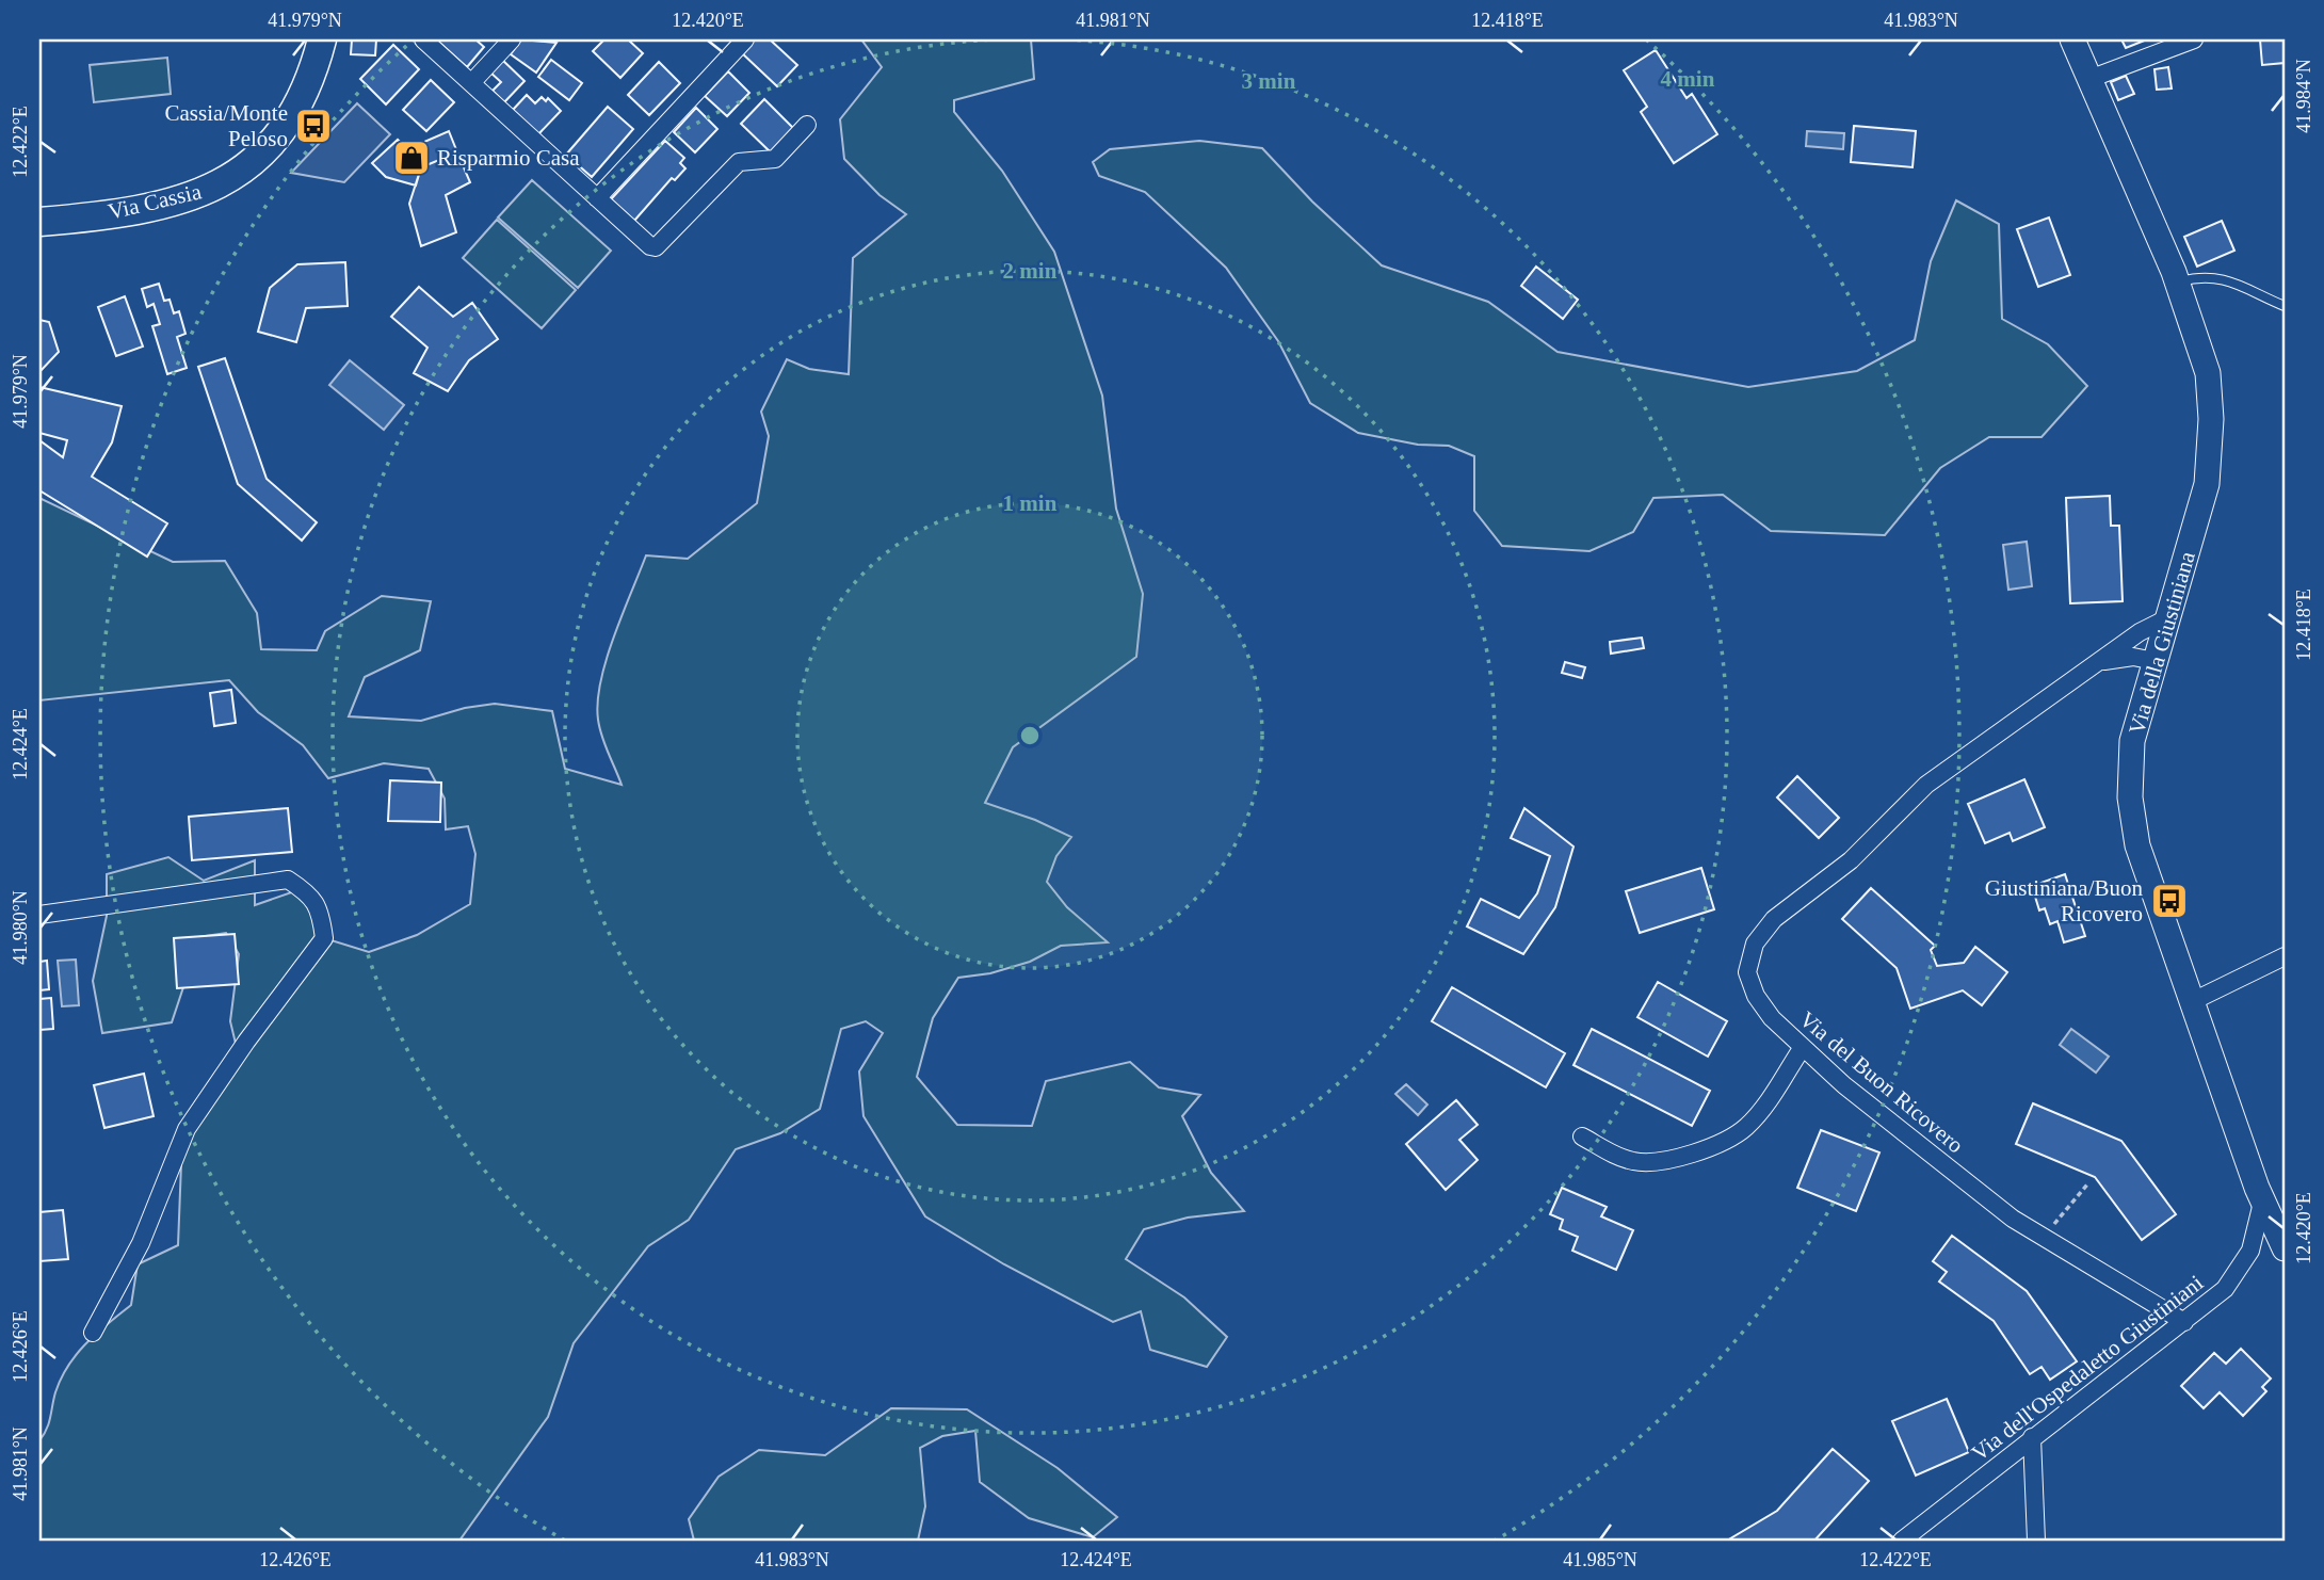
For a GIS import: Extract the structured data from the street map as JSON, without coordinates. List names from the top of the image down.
{
  "streets": {
    "main road": ["Via Cassia"],
    "street": ["Via della Giustiniana", "Via del Buon Ricovero", "Via dell'Ospedaletto Giustiniani"]
  },
  "crossings": [
    ["Via della Giustiniana", "Via del Buon Ricovero"],
    ["Via della Giustiniana", "Via dell'Ospedaletto Giustiniani"],
    ["Via del Buon Ricovero", "Via dell'Ospedaletto Giustiniani"]
  ],
  "places": {
    "bus stop": ["Cassia/Monte Peloso", "Giustiniana/Buon Ricovero"],
    "shop": ["Risparmio Casa"]
  },
  "coordinates": [
    "41.979°N",
    "12.420°E",
    "41.981°N",
    "12.418°E",
    "41.983°N",
    "41.984°N",
    "12.422°E",
    "12.424°E",
    "41.980°N",
    "12.426°E",
    "41.985°N"
  ],
  "rings": [
    "4 min",
    "3 min",
    "2 min",
    "1 min"
  ]
}
